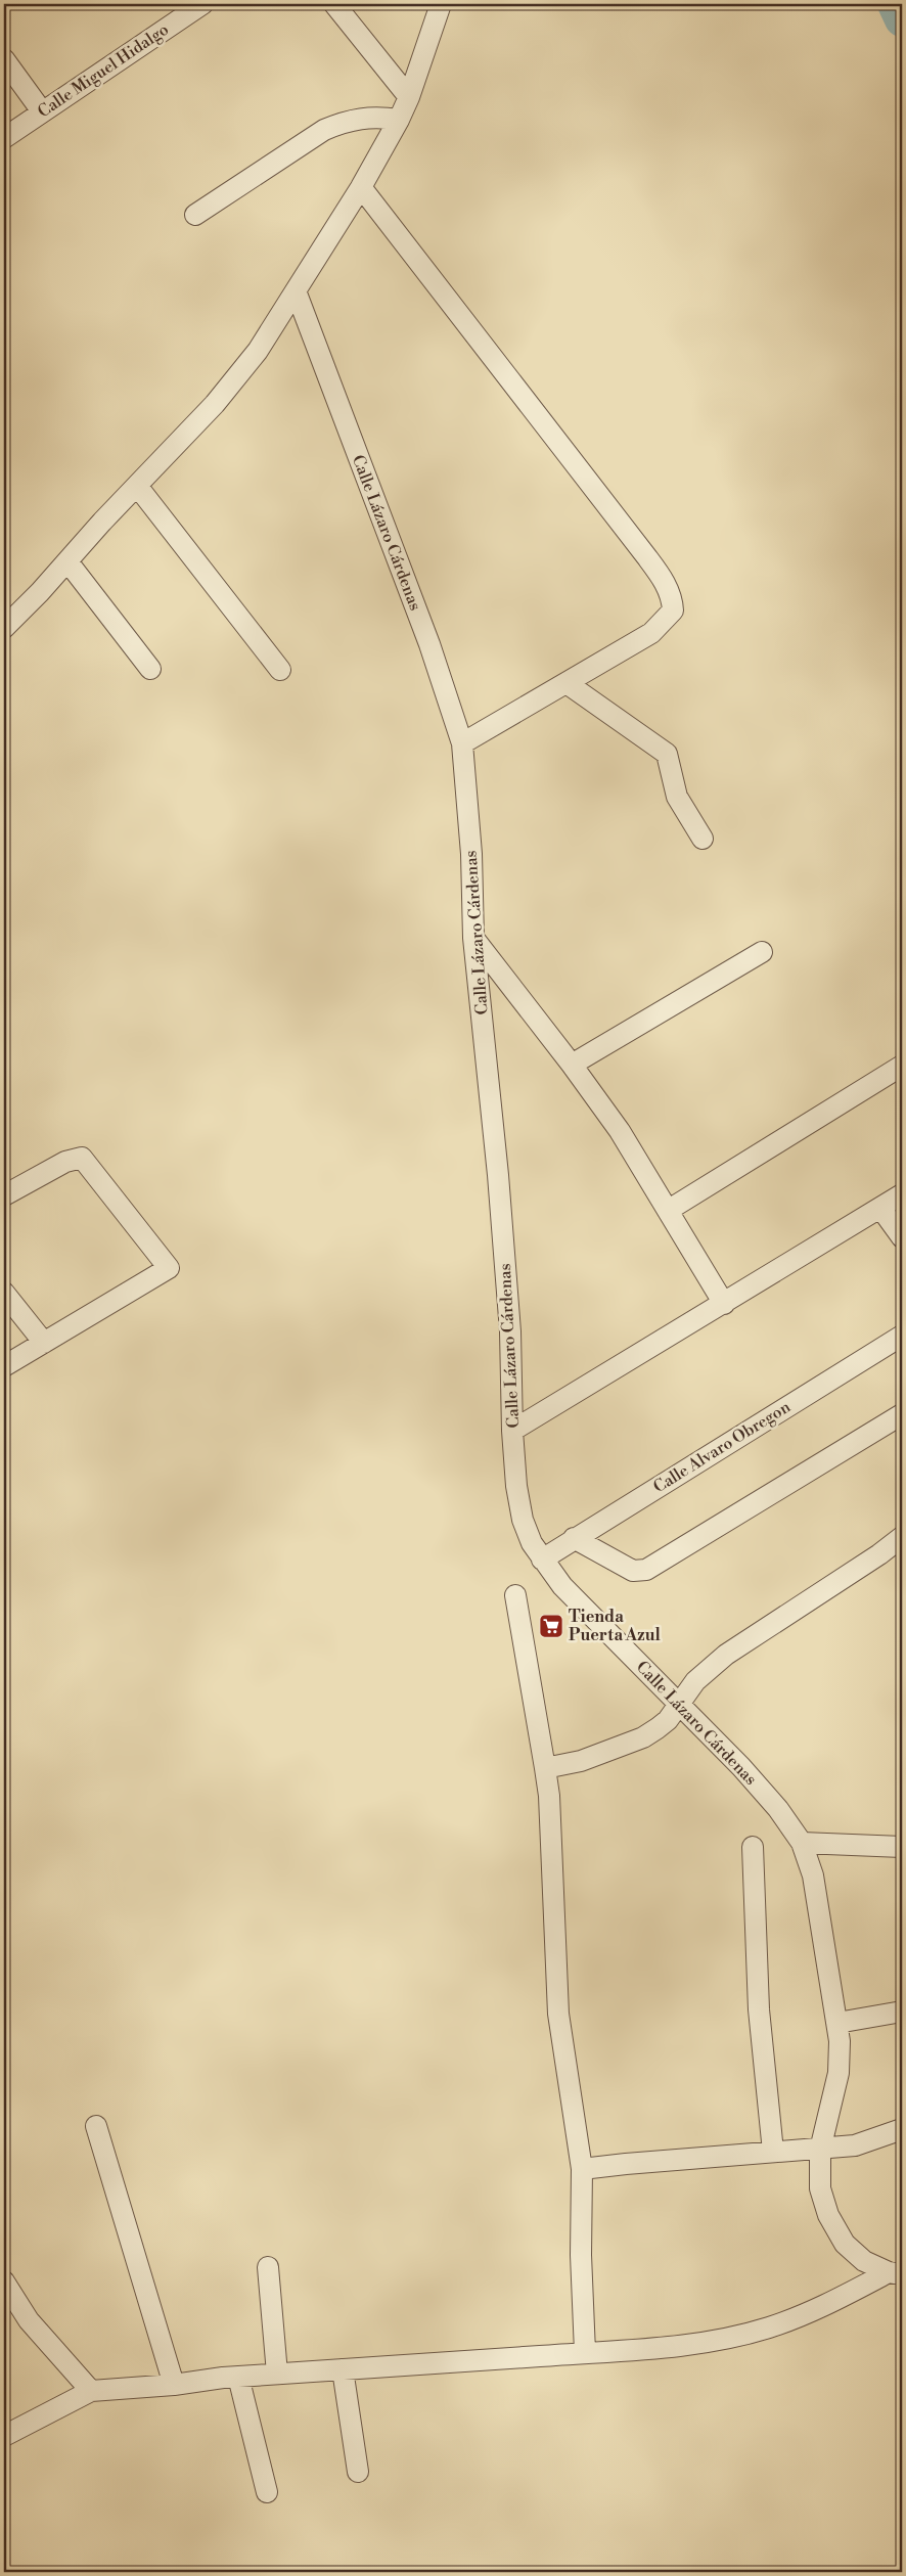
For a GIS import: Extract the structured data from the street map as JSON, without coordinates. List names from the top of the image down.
{
  "streets": {
    "street": ["Calle Miguel Hidalgo", "Calle Lázaro Cárdenas", "Calle Alvaro Obregon"]
  },
  "crossings": [
    ["Calle Lázaro Cárdenas", "Calle Alvaro Obregon"]
  ],
  "places": {
    "supermarket": ["Tienda Puerta Azul"]
  }
}
